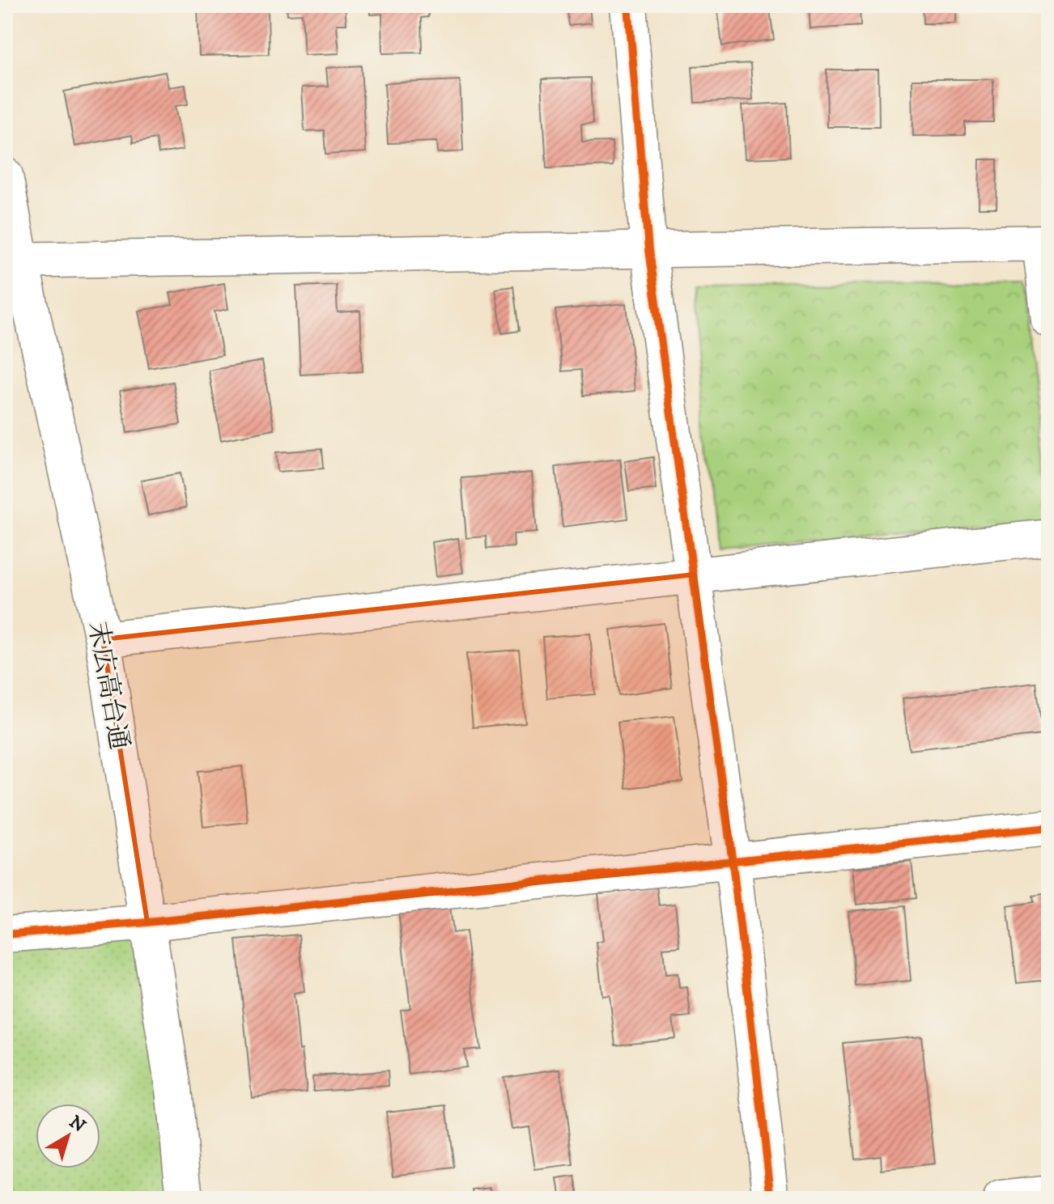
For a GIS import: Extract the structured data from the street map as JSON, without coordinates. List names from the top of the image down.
{
  "streets": {
    "street": ["末広高台通"]
  },
  "north": "top right"
}
